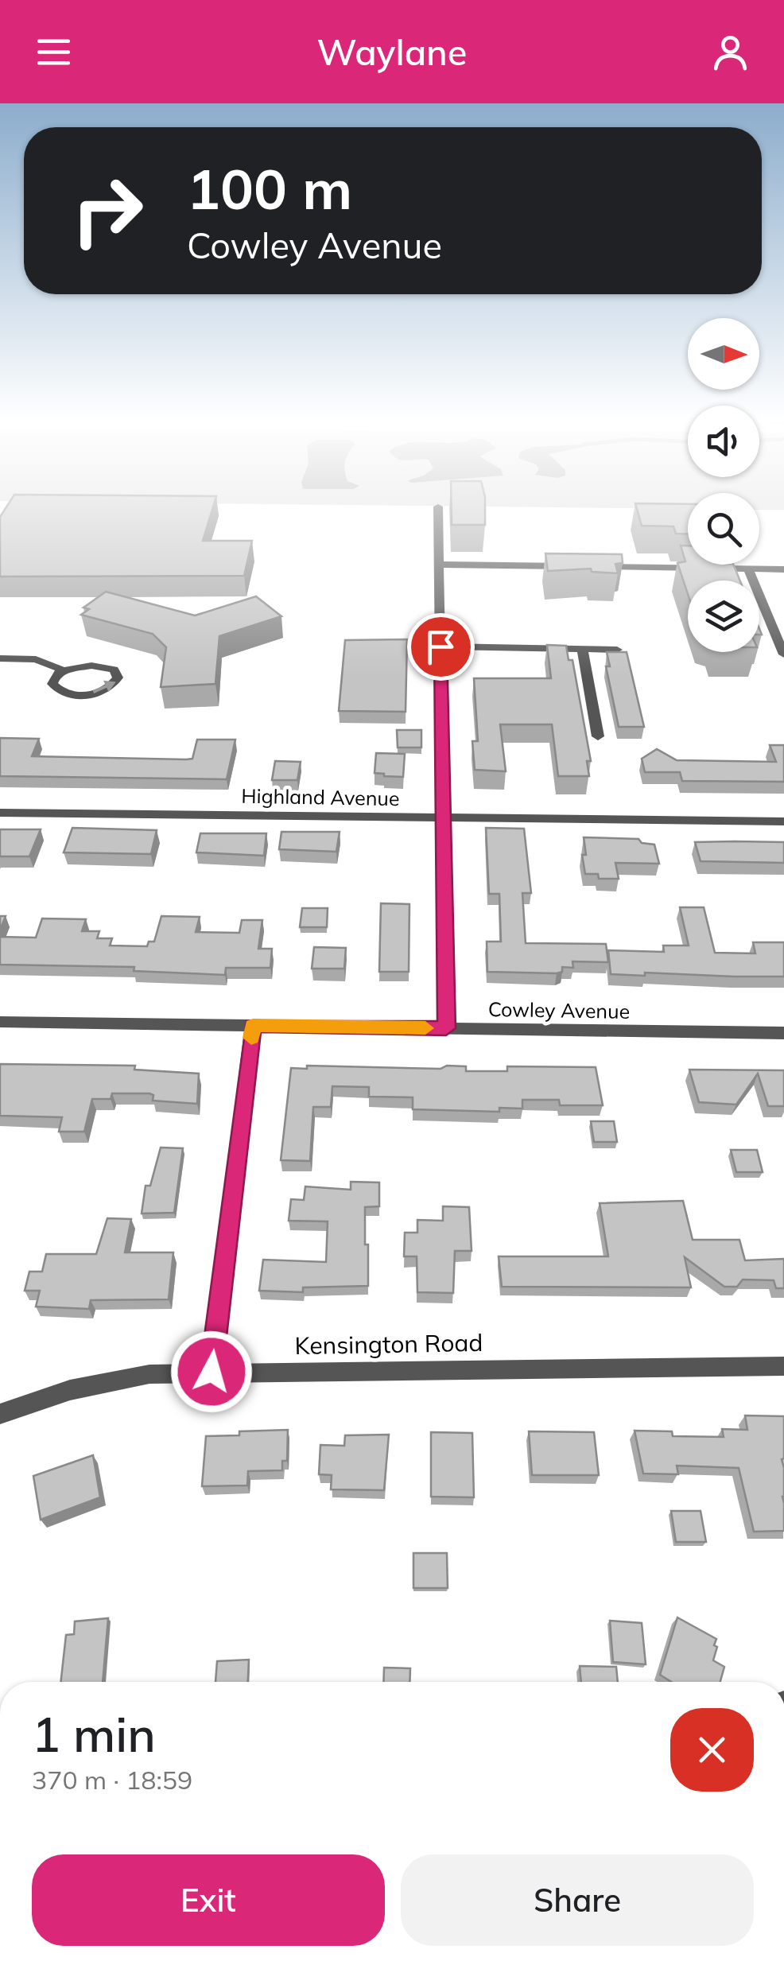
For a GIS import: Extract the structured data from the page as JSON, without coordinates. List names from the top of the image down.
{
  "streets": {
    "street": ["Highland Avenue", "Cowley Avenue", "Kensington Road"]
  },
  "north": "right",
  "page": {
    "header": "Waylane",
    "turn": ["100 m", "Cowley Avenue"],
    "heading": ["1 min", "370 m · 18:59"],
    "buttons": ["Exit", "Share"]
  }
}
